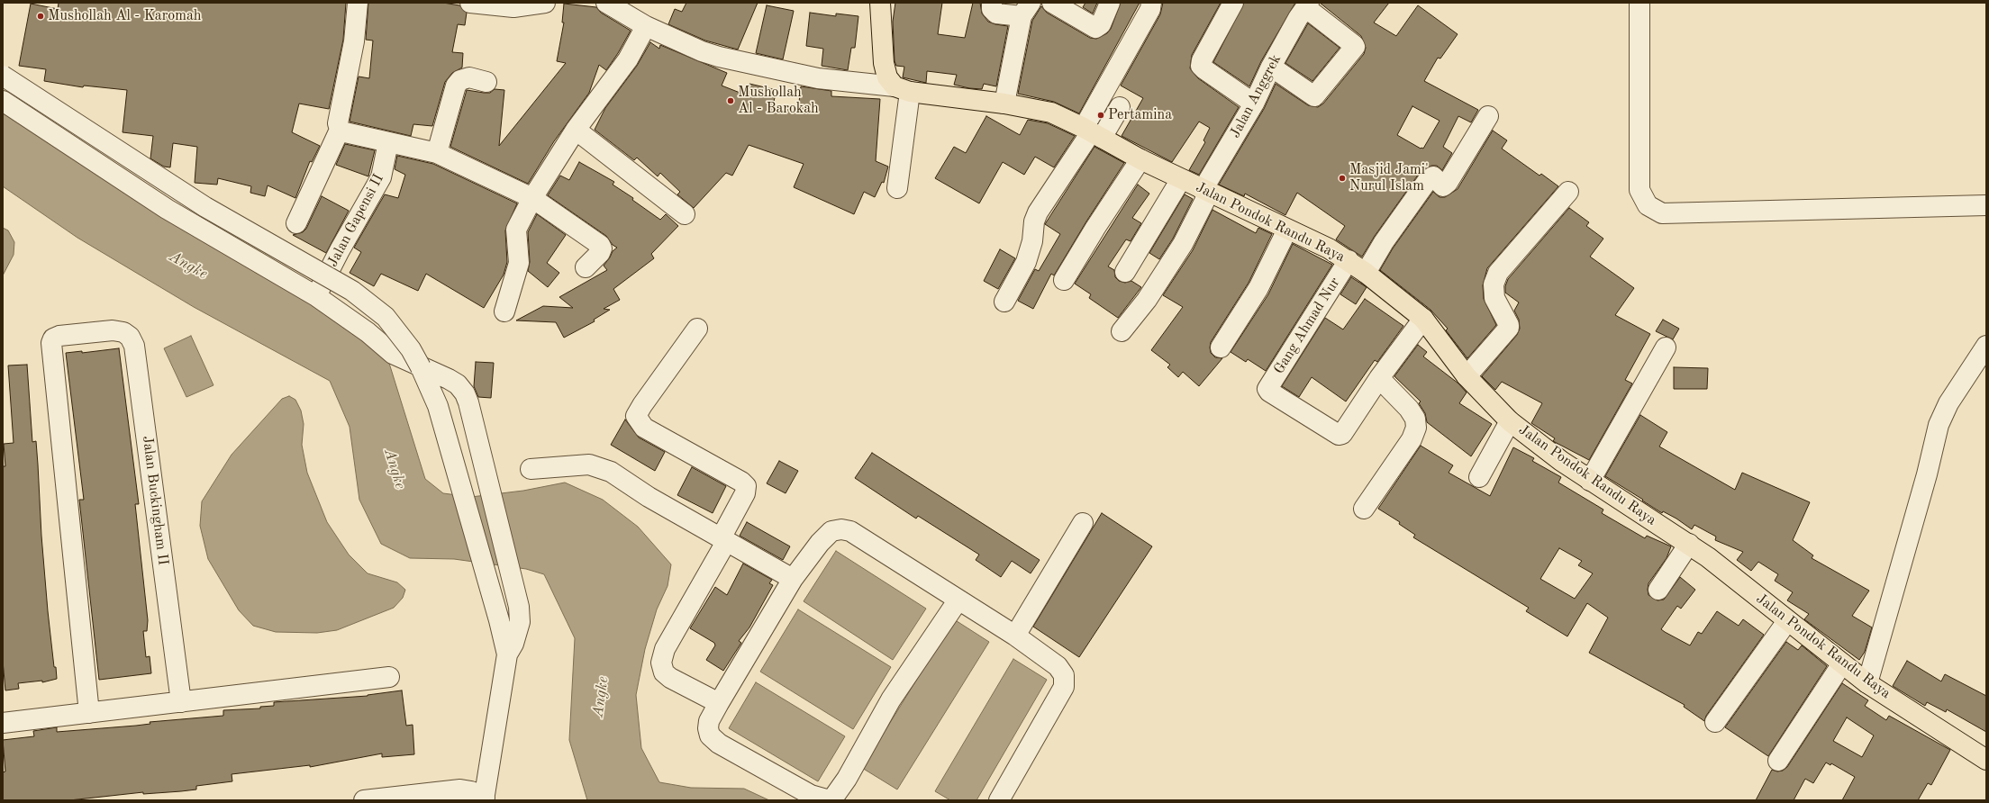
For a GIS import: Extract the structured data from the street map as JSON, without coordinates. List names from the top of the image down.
{
  "streets": {
    "main road": ["Jalan Pondok Randu Raya"],
    "street": [
      "Jalan Anggrek",
      "Jalan Gapensi II",
      "Gang Ahmad Nur",
      "Jalan Buckingham II"
    ]
  },
  "crossings": [
    ["Jalan Anggrek", "Jalan Pondok Randu Raya"],
    ["Jalan Pondok Randu Raya", "Gang Ahmad Nur"]
  ],
  "water": ["Angke"],
  "places": [
    "Mushollah Al - Karomah",
    "Mushollah Al - Barokah",
    "Pertamina",
    "Masjid Jami' Nurul Islam"
  ]
}
